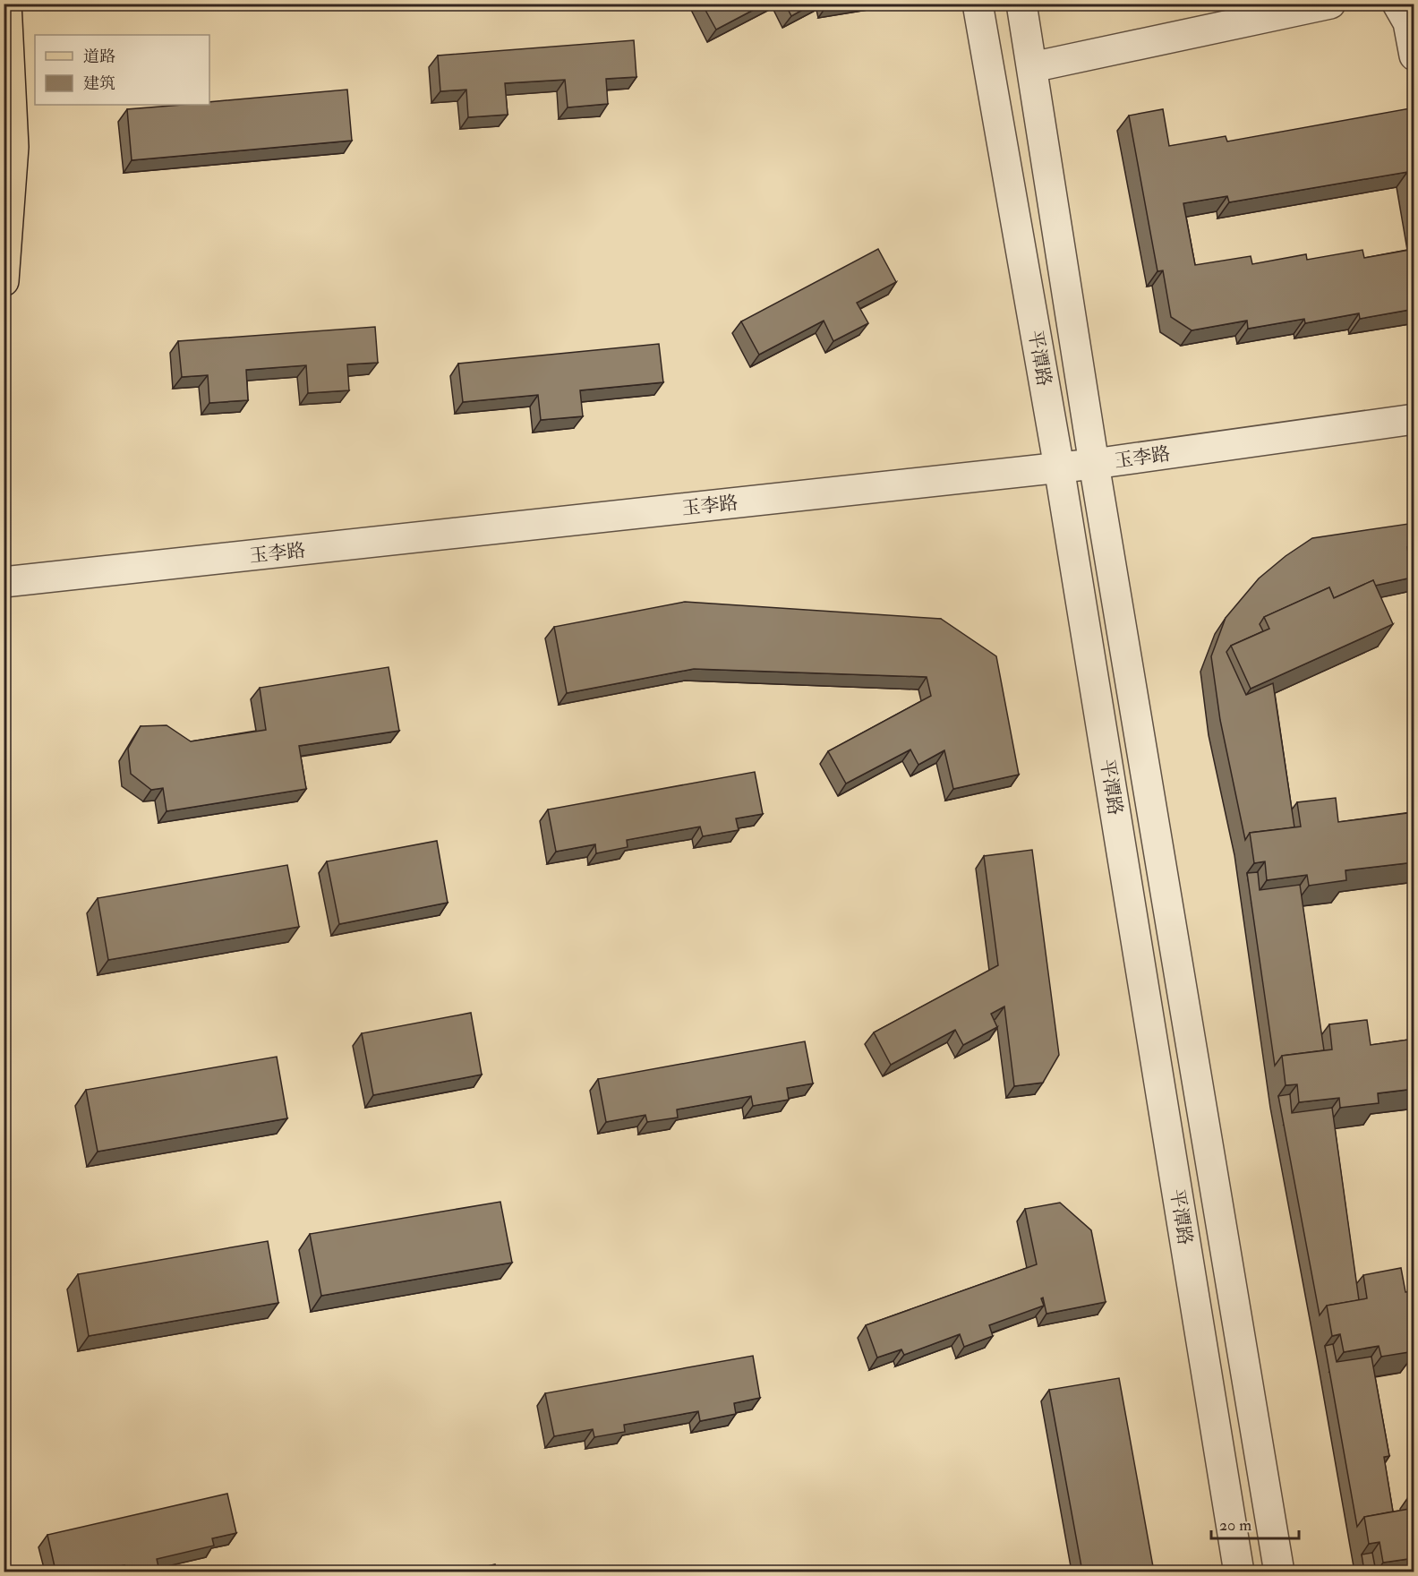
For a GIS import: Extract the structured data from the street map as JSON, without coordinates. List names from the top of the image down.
{
  "streets": {
    "street": ["平潭路", "玉李路"]
  },
  "crossings": [
    ["平潭路", "玉李路"]
  ],
  "legend": ["道路", "建筑"],
  "scale_bar": "20 m"
}
